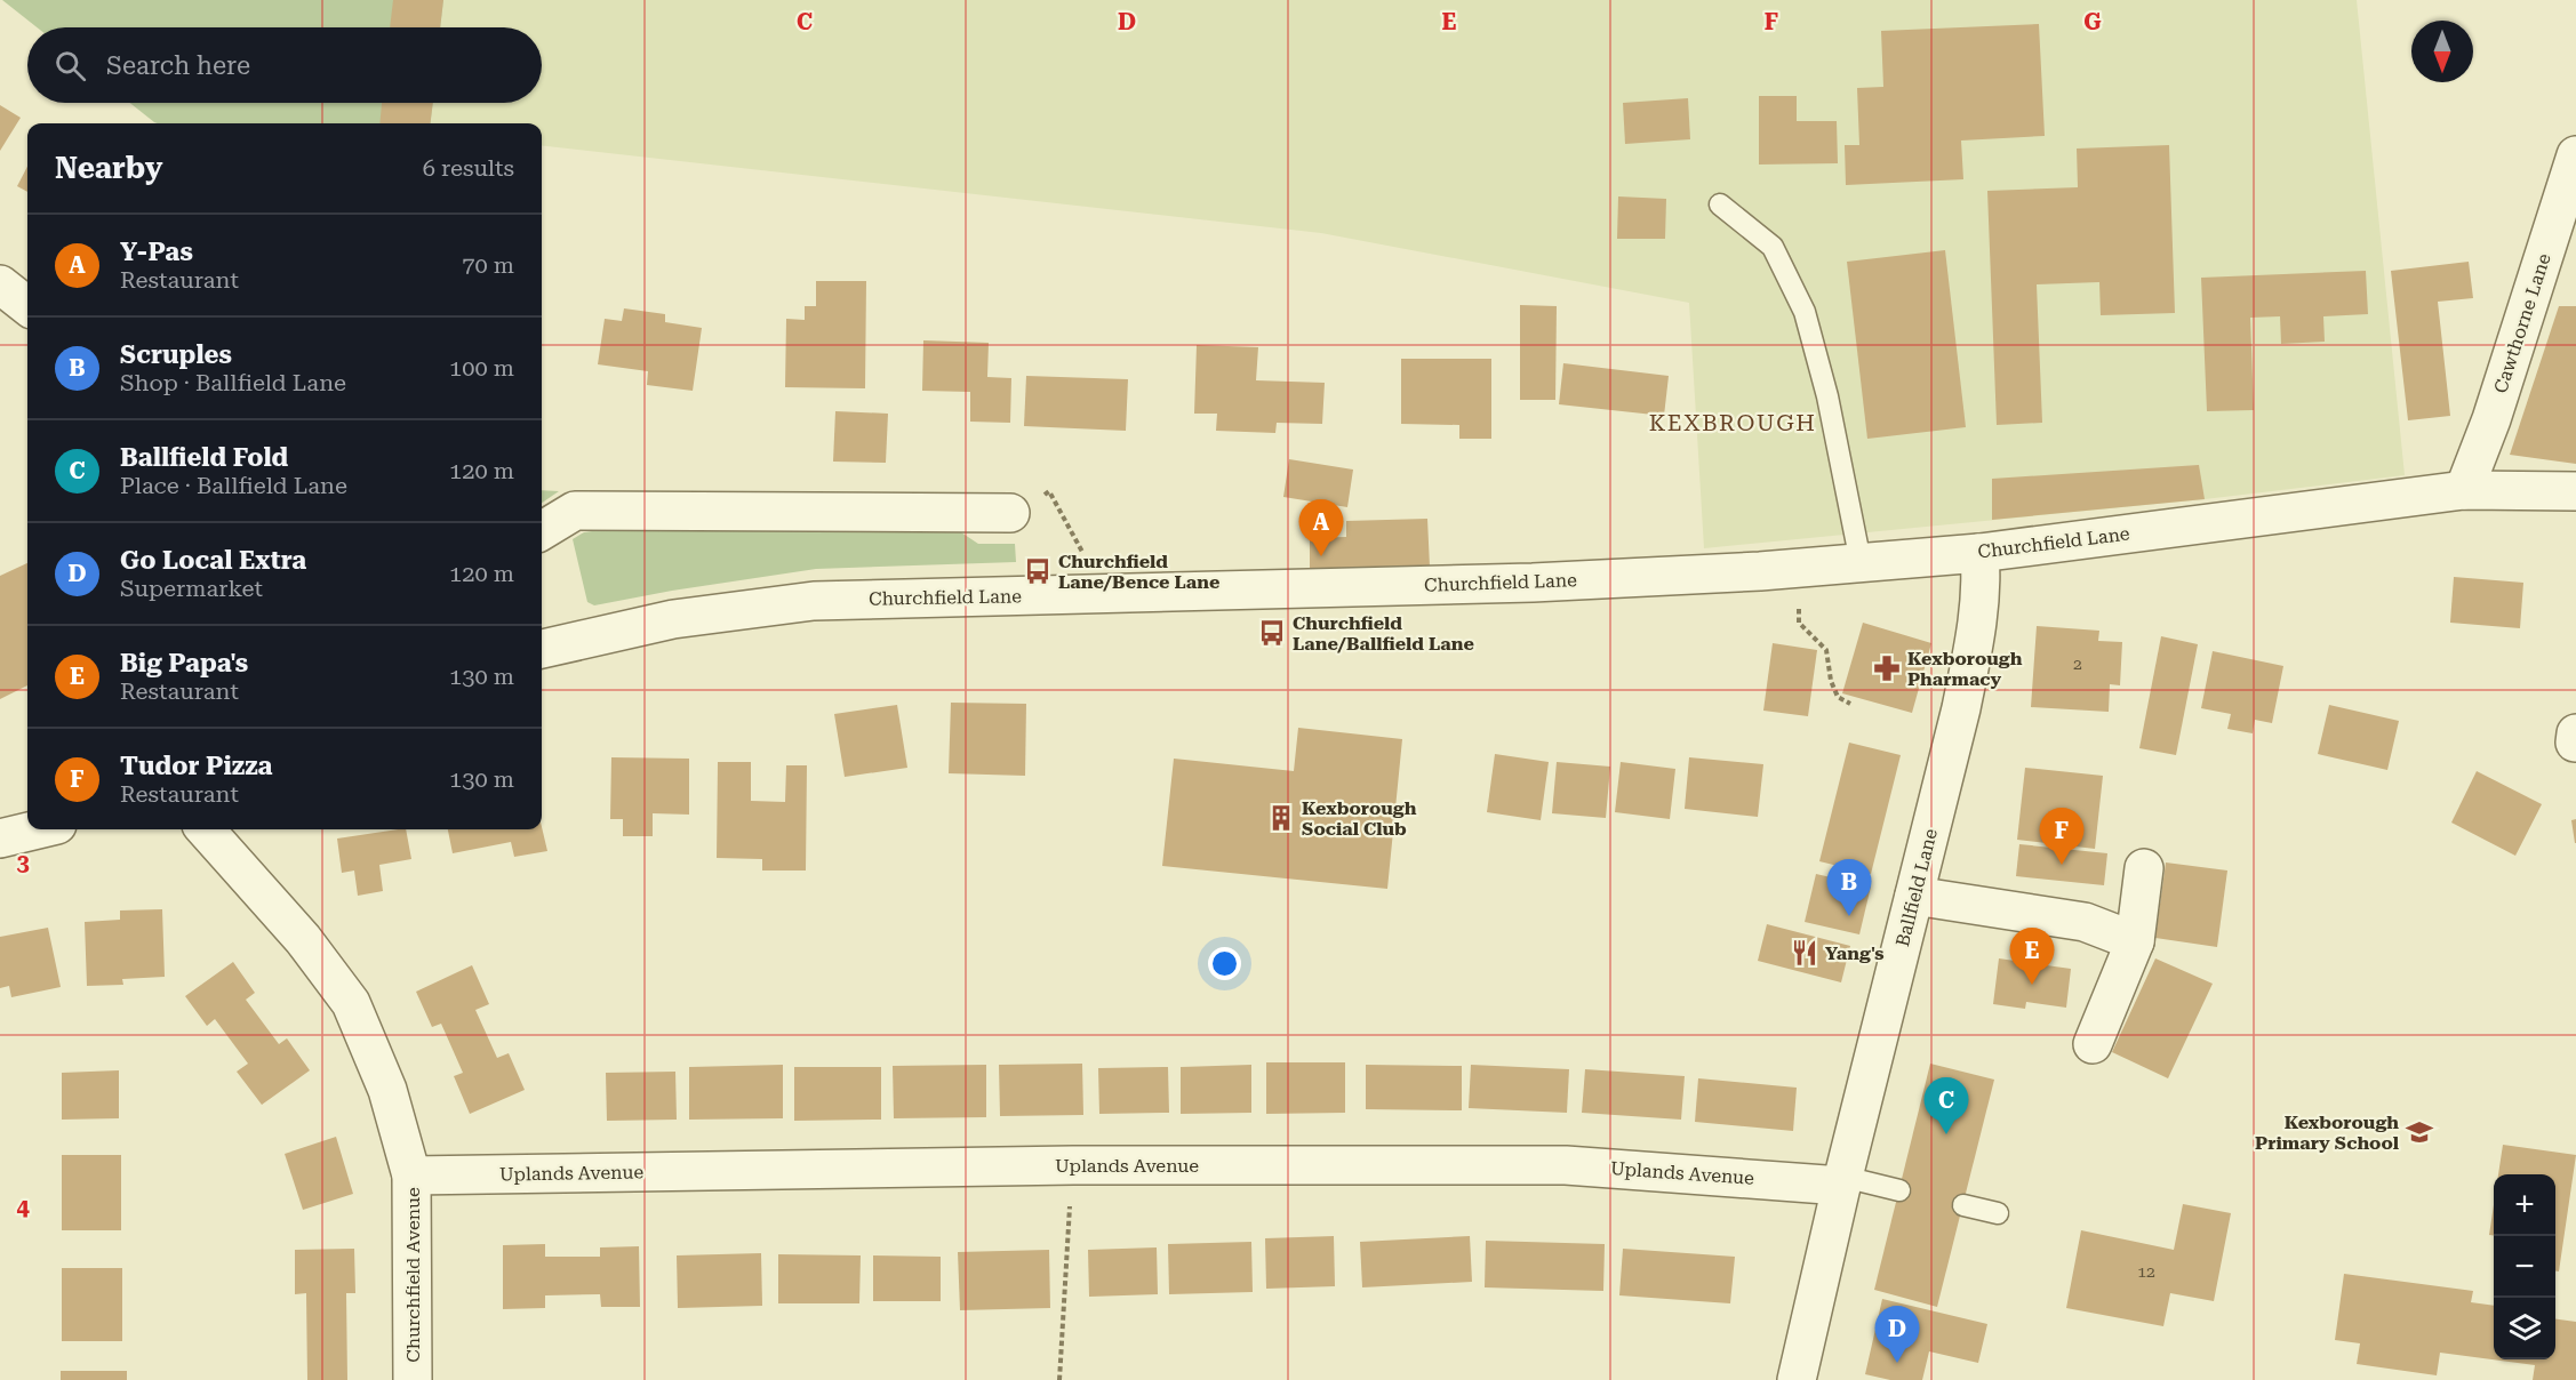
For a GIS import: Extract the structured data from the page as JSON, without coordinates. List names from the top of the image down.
{
  "streets": {
    "street": [
      "Cawthorne Lane",
      "Churchfield Lane",
      "Ballfield Lane",
      "Uplands Avenue",
      "Churchfield Avenue"
    ]
  },
  "crossings": [
    ["Cawthorne Lane", "Churchfield Lane"],
    ["Churchfield Lane", "Ballfield Lane"],
    ["Ballfield Lane", "Uplands Avenue"],
    ["Uplands Avenue", "Churchfield Avenue"]
  ],
  "districts": ["KEXBROUGH"],
  "places": {
    "bus stop": ["Churchfield Lane/Bence Lane", "Churchfield Lane/Ballfield Lane"],
    "pharmacy": ["Kexborough Pharmacy"],
    "building": ["Kexborough Social Club"],
    "restaurant": ["Yang's"],
    "school or university": ["Kexborough Primary School"]
  },
  "house_numbers": ["2", "12"],
  "north": "bottom",
  "page": {
    "search": "Search here",
    "heading": ["Nearby", "6 results"],
    "list": [
      {
        "mark": "A",
        "name": "Y-Pas",
        "note": "Restaurant",
        "value": "70 m"
      },
      {
        "mark": "B",
        "name": "Scruples",
        "note": "Shop · Ballfield Lane",
        "value": "100 m"
      },
      {
        "mark": "C",
        "name": "Ballfield Fold",
        "note": "Place · Ballfield Lane",
        "value": "120 m"
      },
      {
        "mark": "D",
        "name": "Go Local Extra",
        "note": "Supermarket",
        "value": "120 m"
      },
      {
        "mark": "E",
        "name": "Big Papa's",
        "note": "Restaurant",
        "value": "130 m"
      },
      {
        "mark": "F",
        "name": "Tudor Pizza",
        "note": "Restaurant",
        "value": "130 m"
      }
    ],
    "pins": [
      "A",
      "F",
      "B",
      "E",
      "C",
      "D"
    ],
    "map_buttons": ["+", "−"]
  },
  "grid": {
    "columns": [
      "C",
      "D",
      "E",
      "F",
      "G"
    ],
    "rows": ["3", "4"]
  }
}
